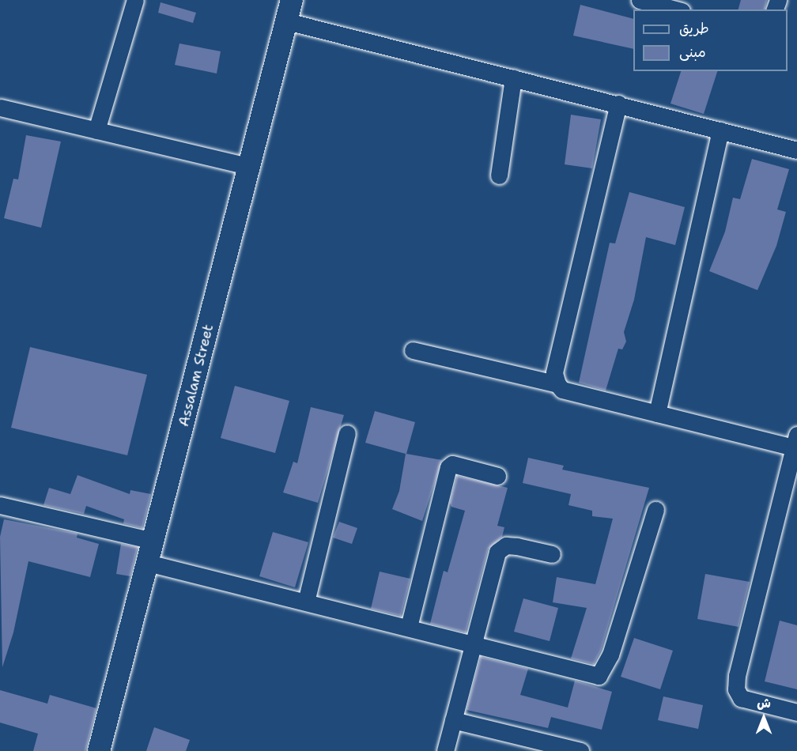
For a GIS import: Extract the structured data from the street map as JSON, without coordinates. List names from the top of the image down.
{
  "streets": {
    "main road": ["Assalam Street"]
  },
  "legend": ["طريق", "مبنى"],
  "north": "top"
}
